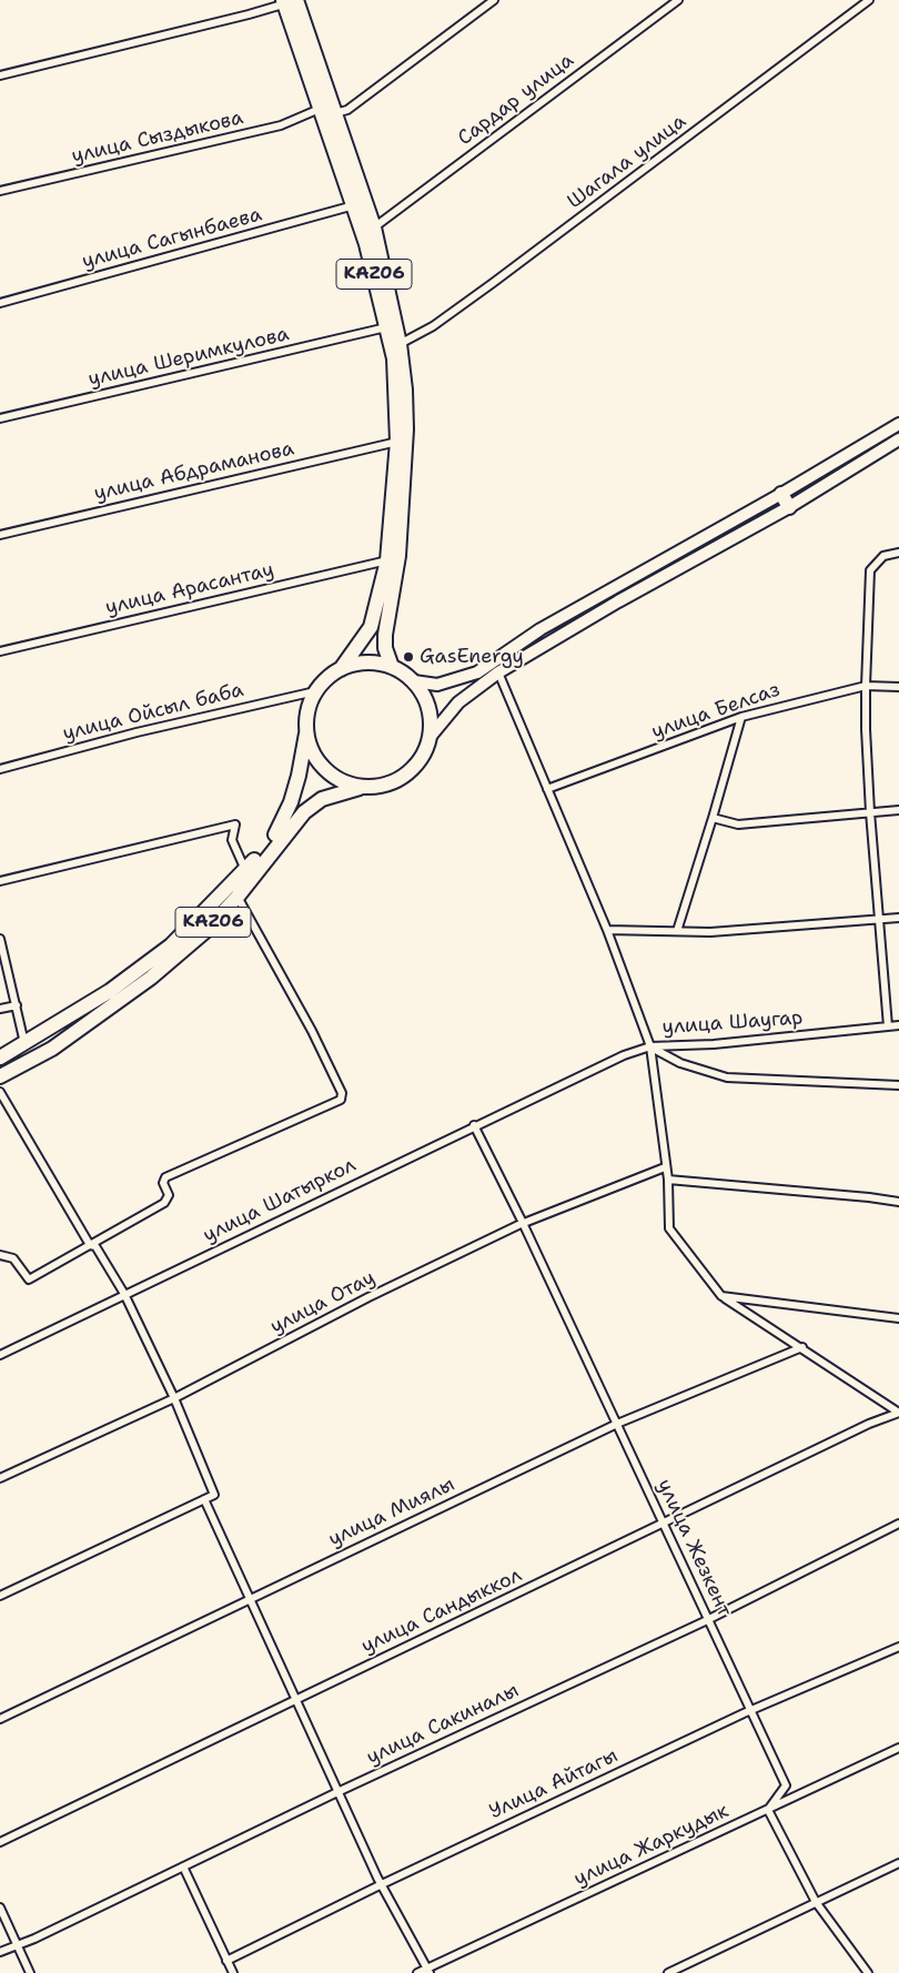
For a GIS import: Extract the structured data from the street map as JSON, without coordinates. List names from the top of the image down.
{
  "streets": {
    "highway": ["KАZ06"],
    "street": [
      "Сардар улица",
      "улица Сыздыкова",
      "Шагала улица",
      "улица Сагынбаева",
      "улица Шеримкулова",
      "улица Абдраманова",
      "улица Арасантау",
      "улица Белсаз",
      "улица Ойсыл баба",
      "улица Шаугар",
      "улица Шатыркол",
      "улица Отау",
      "улица Миялы",
      "улица Жезкент",
      "улица Сандыккол",
      "улица Сакиналы",
      "Улица Айтагы",
      "улица Жаркудык"
    ]
  },
  "crossings": [
    ["Сардар улица", "KАZ06"],
    ["улица Сыздыкова", "KАZ06"],
    ["Шагала улица", "KАZ06"],
    ["улица Сагынбаева", "KАZ06"],
    ["KАZ06", "улица Шеримкулова"],
    ["KАZ06", "улица Абдраманова"],
    ["KАZ06", "улица Арасантау"],
    ["KАZ06", "улица Ойсыл баба"],
    ["улица Шаугар", "улица Шатыркол"],
    ["улица Шатыркол", "улица Жезкент"],
    ["улица Отау", "улица Жезкент"],
    ["улица Миялы", "улица Жезкент"],
    ["улица Жезкент", "улица Сандыккол"],
    ["улица Жезкент", "улица Сакиналы"],
    ["улица Жезкент", "Улица Айтагы"],
    ["улица Жезкент", "улица Жаркудык"]
  ],
  "places": ["GasEnergy"]
}
